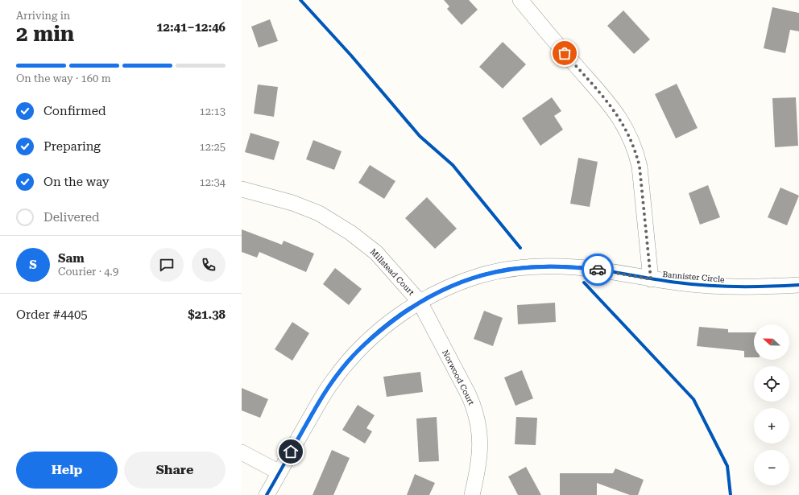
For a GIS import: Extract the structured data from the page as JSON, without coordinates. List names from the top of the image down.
{
  "streets": {
    "street": ["Millstead Court", "Bannister Circle", "Norwood Court"]
  },
  "crossings": [
    ["Millstead Court", "Bannister Circle"],
    ["Millstead Court", "Norwood Court"],
    ["Bannister Circle", "Norwood Court"]
  ],
  "north": "left",
  "page": {
    "heading": ["2 min", "Arriving in", "12:41–12:46"],
    "panel": [
      "Sam",
      "Courier · 4.9",
      "Order #4405",
      "$21.38"
    ],
    "bar": "On the way · 160 m",
    "list": [
      ["Confirmed", "12:13"],
      ["Preparing", "12:25"],
      ["On the way", "12:34"],
      "Delivered"
    ],
    "round": "S",
    "map_buttons": ["+", "−"],
    "buttons": ["Help", "Share"]
  }
}
